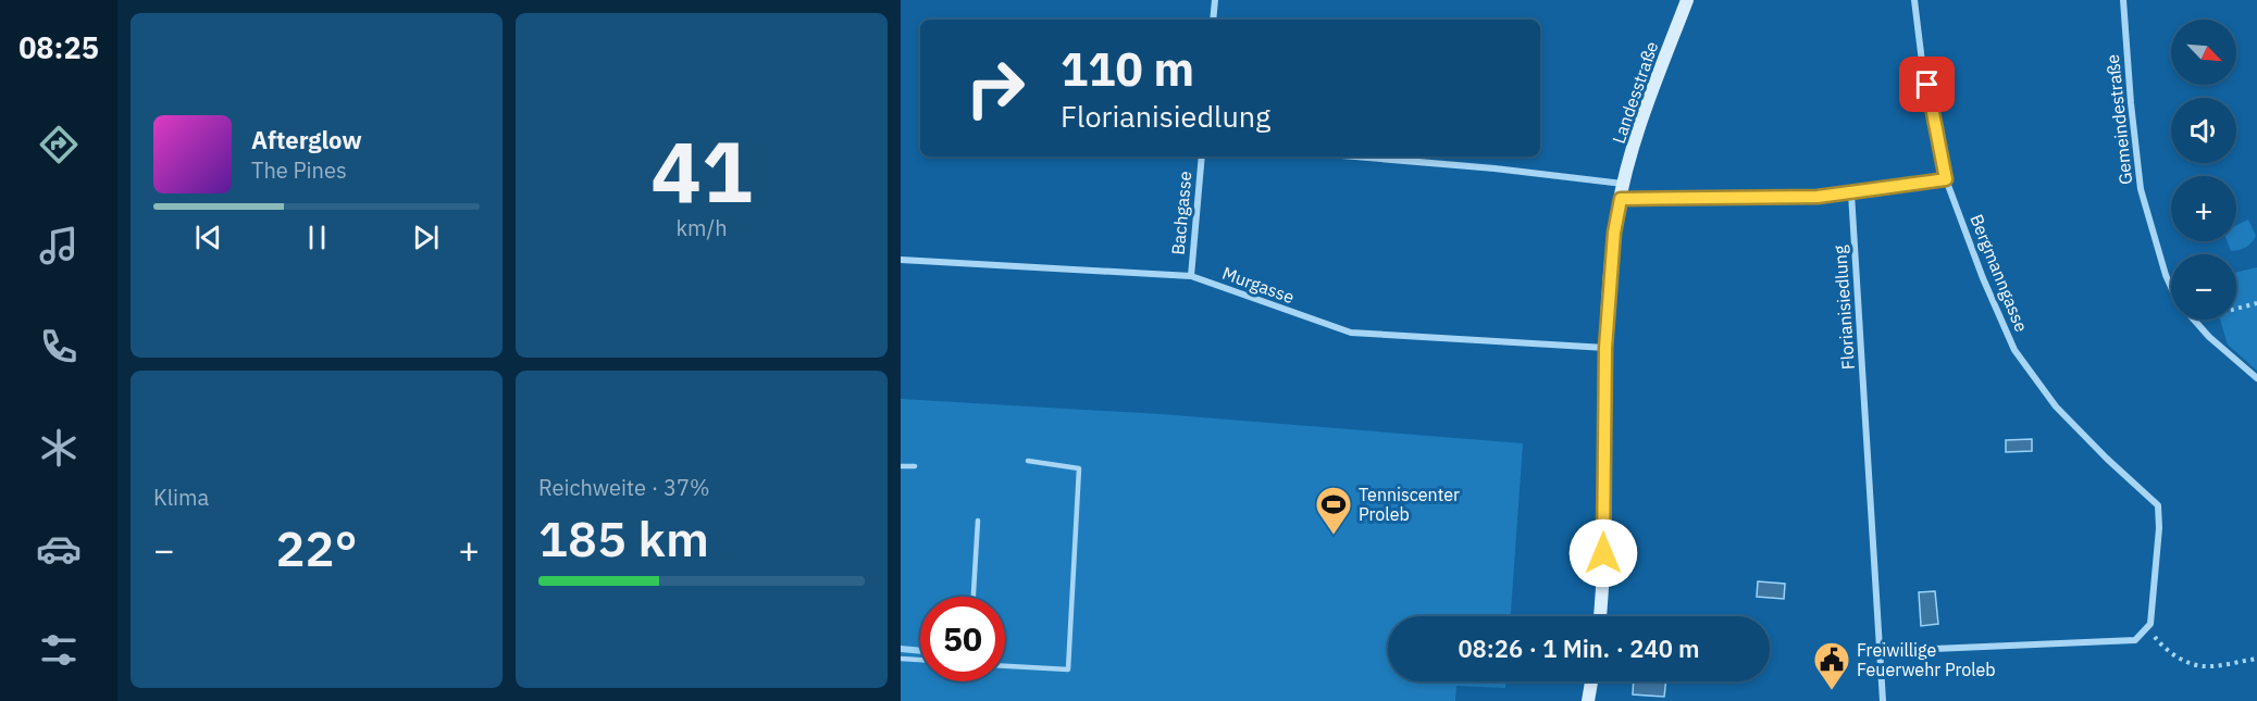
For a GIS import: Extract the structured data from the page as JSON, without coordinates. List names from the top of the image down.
{
  "streets": {
    "main road": ["Landesstraße"],
    "street": [
      "Gemeindestraße",
      "Bachgasse",
      "Bergmanngasse",
      "Murgasse",
      "Florianisiedlung"
    ]
  },
  "crossings": [
    ["Landesstraße", "Murgasse"],
    ["Bachgasse", "Murgasse"]
  ],
  "places": {
    "sports": ["Tenniscenter Proleb"],
    "public building": ["Freiwillige Feuerwehr Proleb"]
  },
  "north": "bottom right",
  "page": {
    "tabs": "08:25",
    "tile": [
      ["41", "km/h"],
      "Klima",
      ["Reichweite · 37%", "185 km"]
    ],
    "map_buttons": ["+", "−"],
    "turn": ["110 m", "Florianisiedlung"],
    "song": ["Afterglow", "The Pines"],
    "heat": ["−", "22°", "+"],
    "limit": "50",
    "trip": "08:26 · 1 Min. · 240 m"
  }
}
